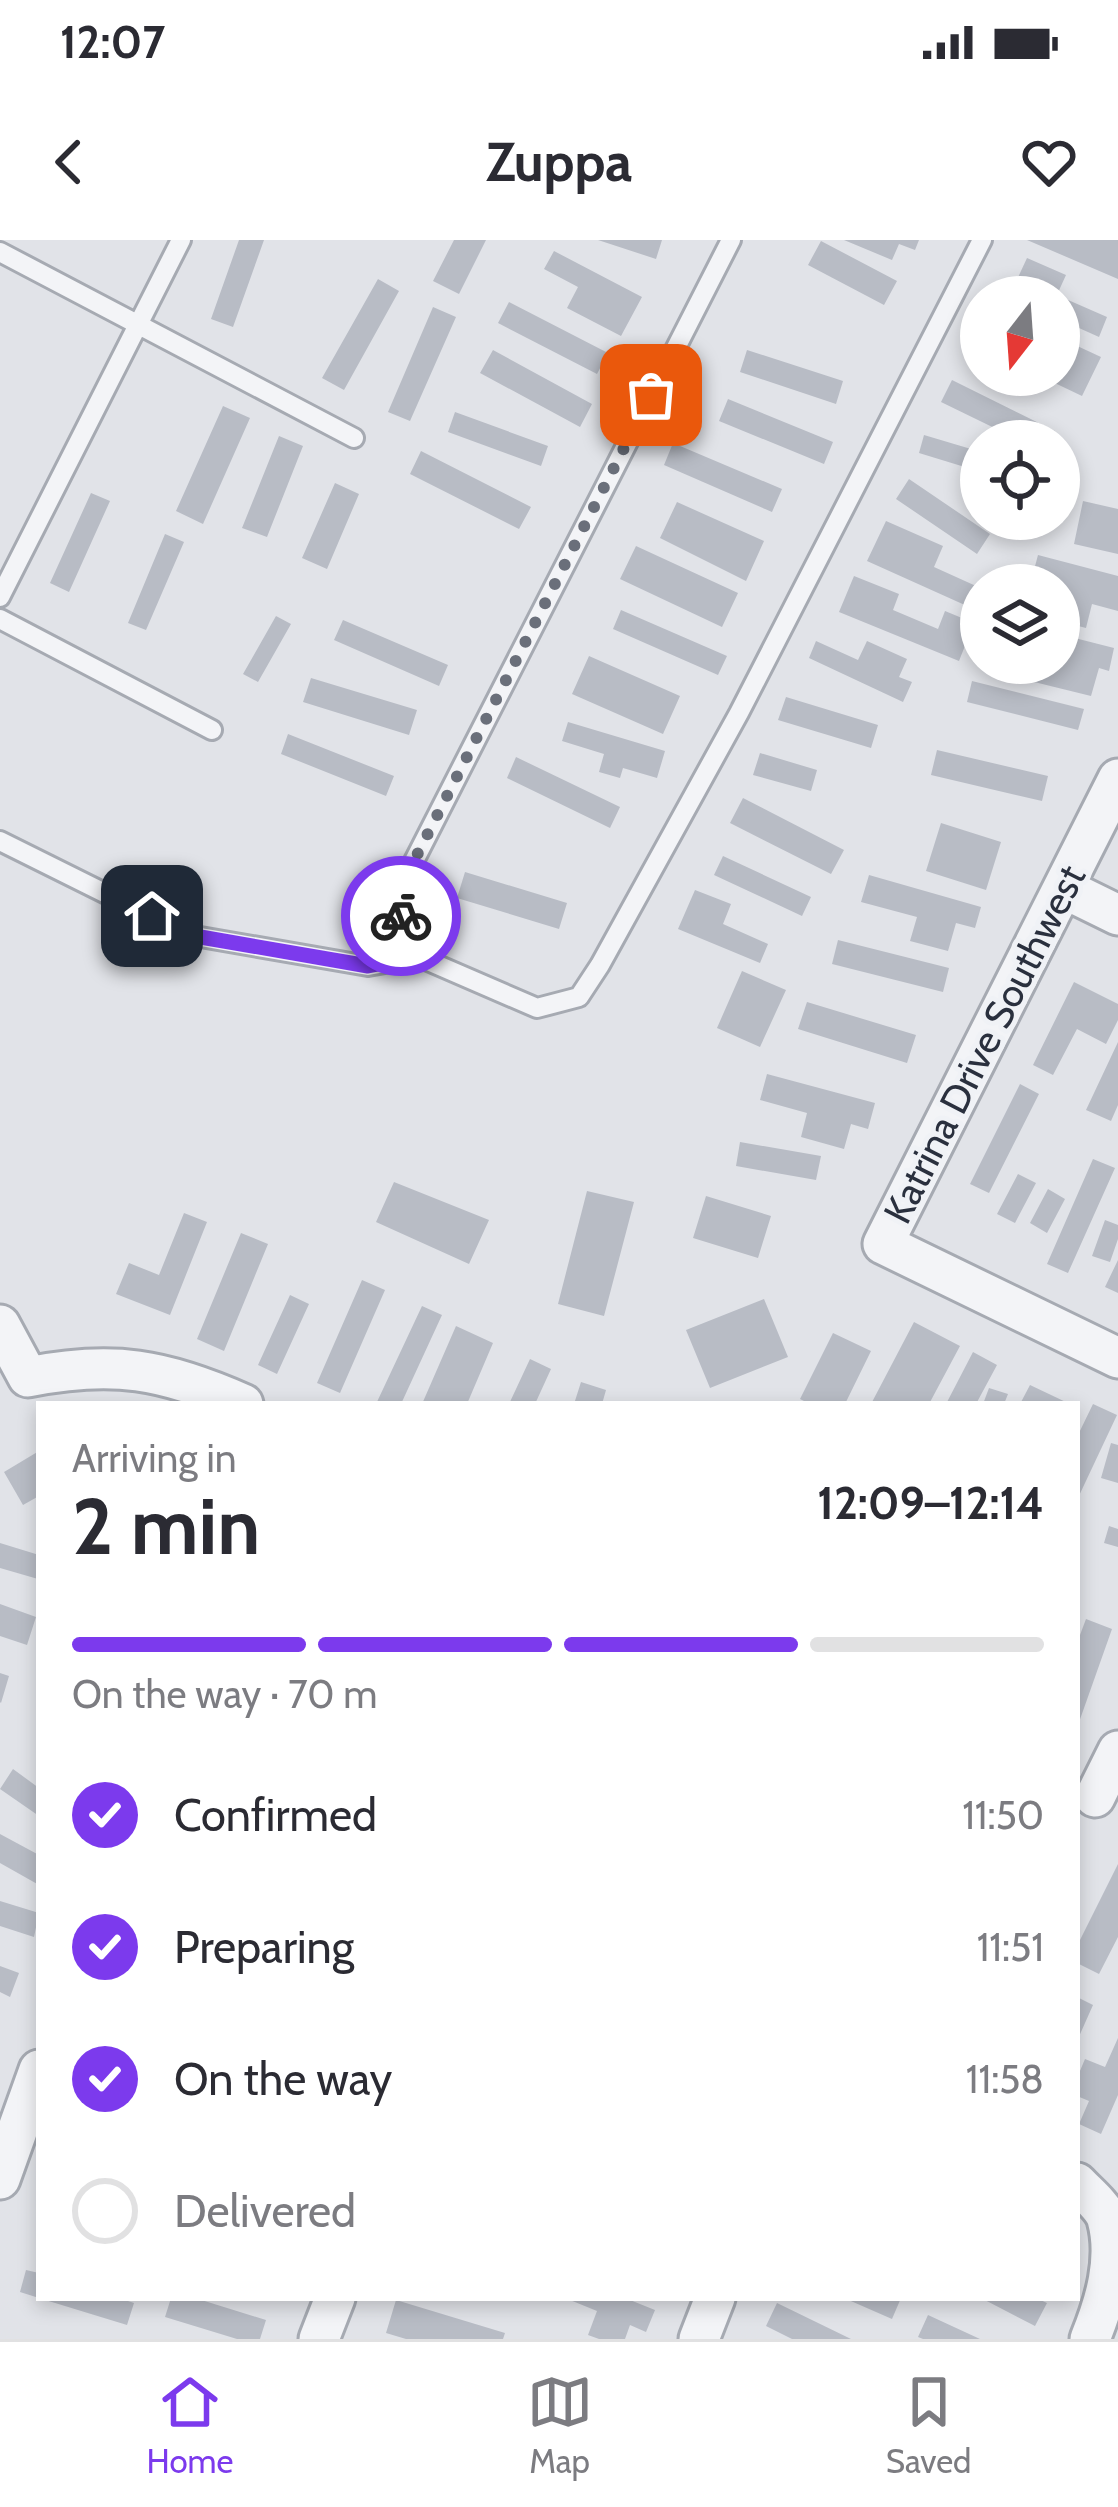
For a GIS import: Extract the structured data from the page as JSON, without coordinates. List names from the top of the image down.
{
  "streets": {
    "street": ["Katrina Drive Southwest"]
  },
  "north": "bottom",
  "page": {
    "status": "12:07",
    "header": "Zuppa",
    "heading": ["2 min", "Arriving in", "12:09–12:14"],
    "bar": "On the way · 70 m",
    "list": [
      ["Confirmed", "11:50"],
      ["Preparing", "11:51"],
      ["On the way", "11:58"],
      "Delivered"
    ],
    "tabs": ["Home", "Map", "Saved"]
  }
}
